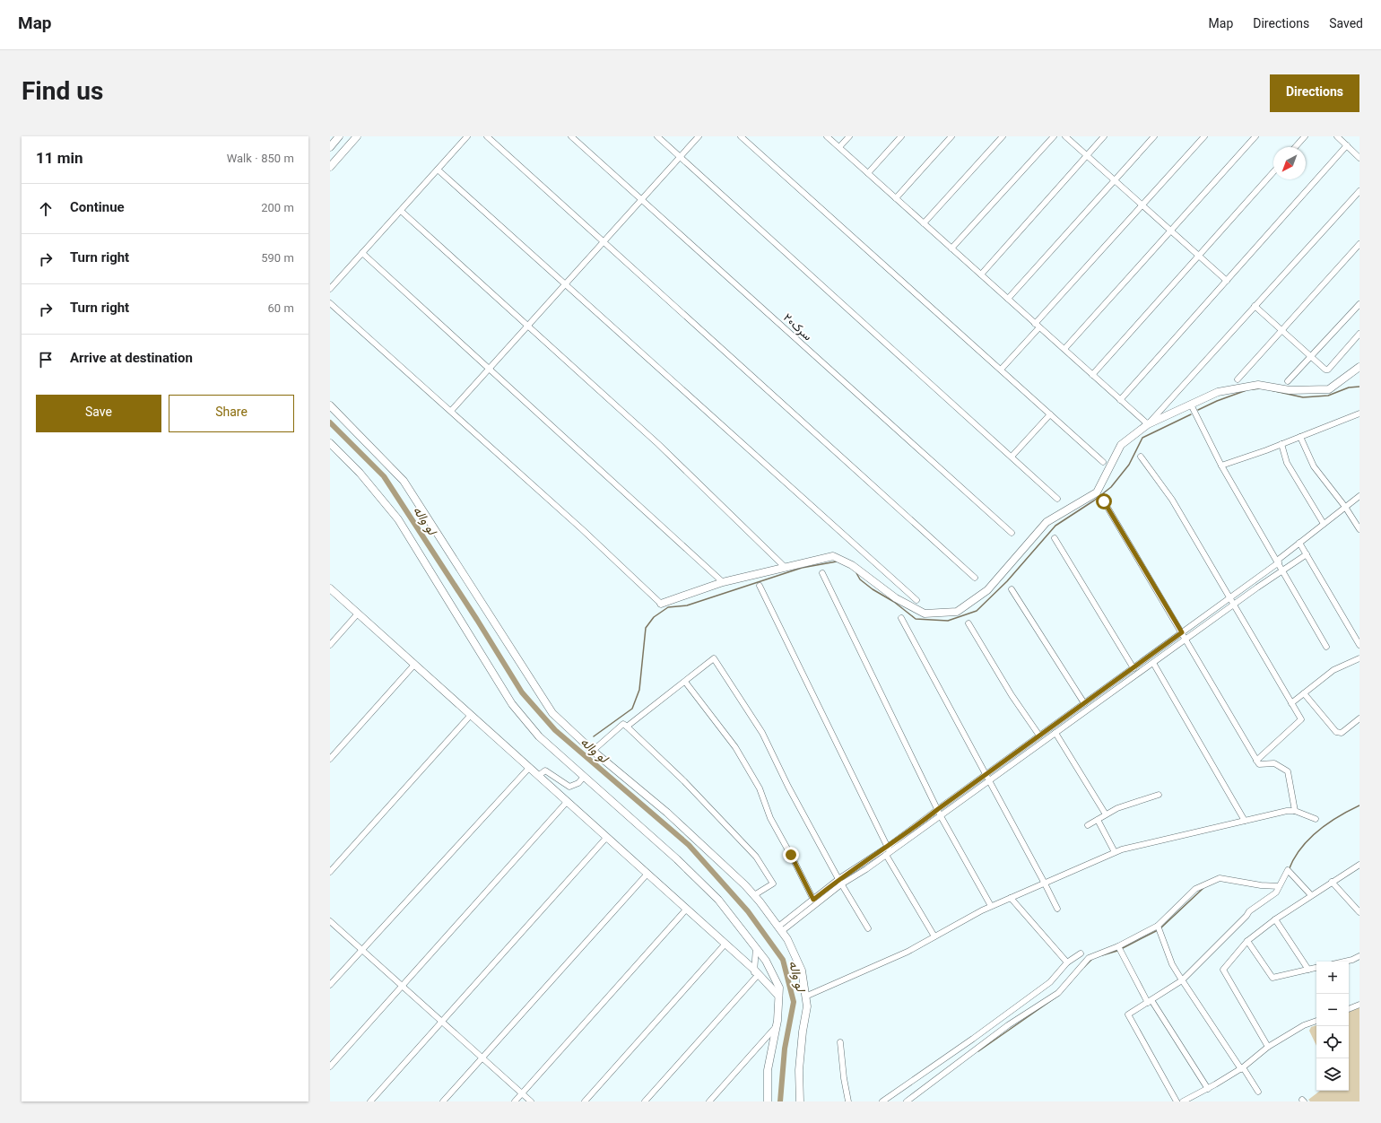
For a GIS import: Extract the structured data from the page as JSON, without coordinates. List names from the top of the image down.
{
  "streets": {
    "street": ["سرک۲۰"]
  },
  "water": ["لو واله"],
  "north": "bottom left",
  "page": {
    "header": "Map",
    "nav": ["Map", "Directions", "Saved"],
    "title": "Find us",
    "buttons": [
      "Directions",
      ["Save", "Share"]
    ],
    "heading": ["11 min", "Walk · 850 m"],
    "list": [
      ["Continue", "200 m"],
      ["Turn right", "590 m"],
      ["Turn right", "60 m"],
      "Arrive at destination"
    ],
    "map_buttons": ["+", "−"]
  }
}
